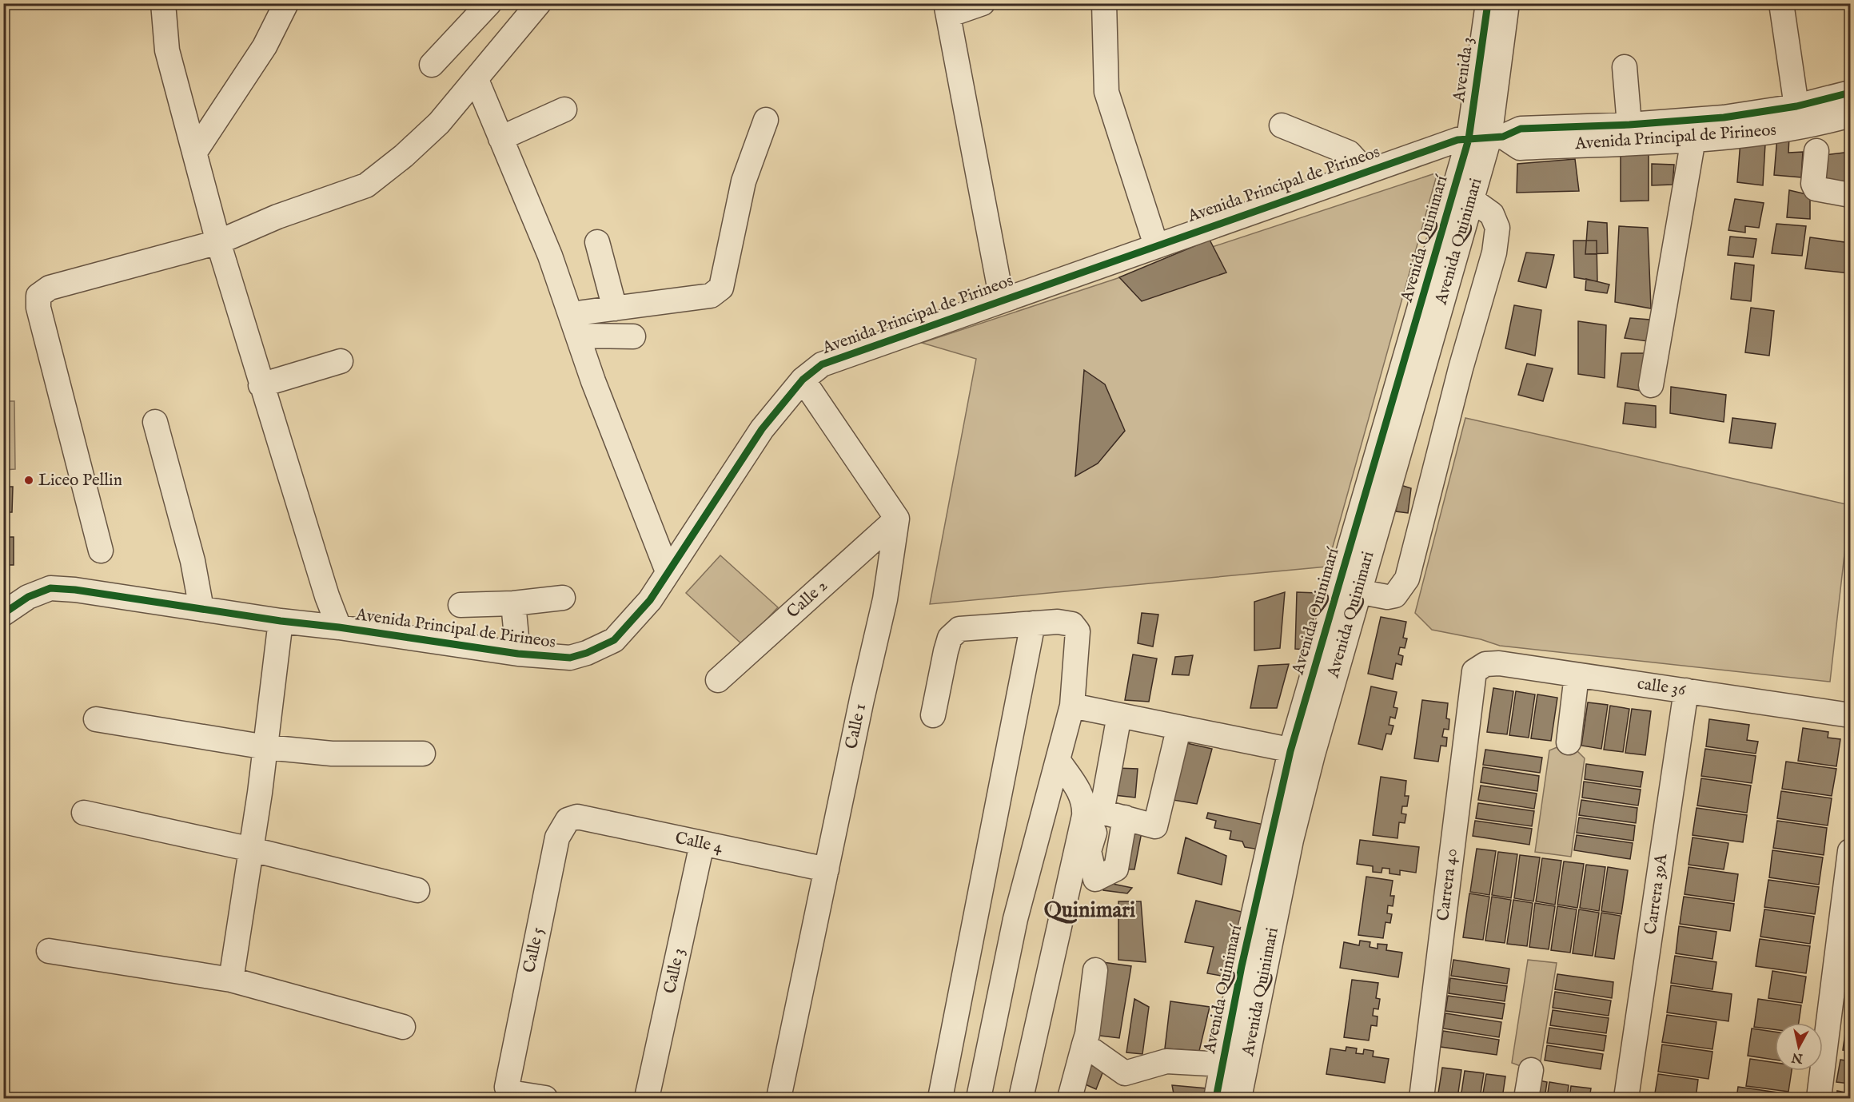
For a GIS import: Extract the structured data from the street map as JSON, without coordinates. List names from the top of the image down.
{
  "streets": {
    "street": [
      "Avenida 3",
      "Avenida Principal de Pirineos",
      "Avenida Quinimarí",
      "Avenida Quinimari",
      "Calle 2",
      "calle 36",
      "Calle 1",
      "Calle 4",
      "Carrera 40",
      "Carrera 39A",
      "Calle 5",
      "Calle 3"
    ]
  },
  "crossings": [
    ["Avenida 3", "Avenida Principal de Pirineos"],
    ["Avenida 3", "Avenida Quinimarí"],
    ["Avenida 3", "Avenida Quinimari"],
    ["Avenida Principal de Pirineos", "Avenida Quinimarí"],
    ["Avenida Principal de Pirineos", "Avenida Quinimari"],
    ["Avenida Quinimarí", "Avenida Quinimari"],
    ["Calle 2", "Calle 1"],
    ["calle 36", "Carrera 40"],
    ["calle 36", "Carrera 39A"],
    ["Calle 1", "Calle 4"],
    ["Calle 4", "Calle 5"],
    ["Calle 4", "Calle 3"]
  ],
  "districts": ["Quinimari"],
  "places": ["Liceo Pellin"],
  "north": "bottom"
}
